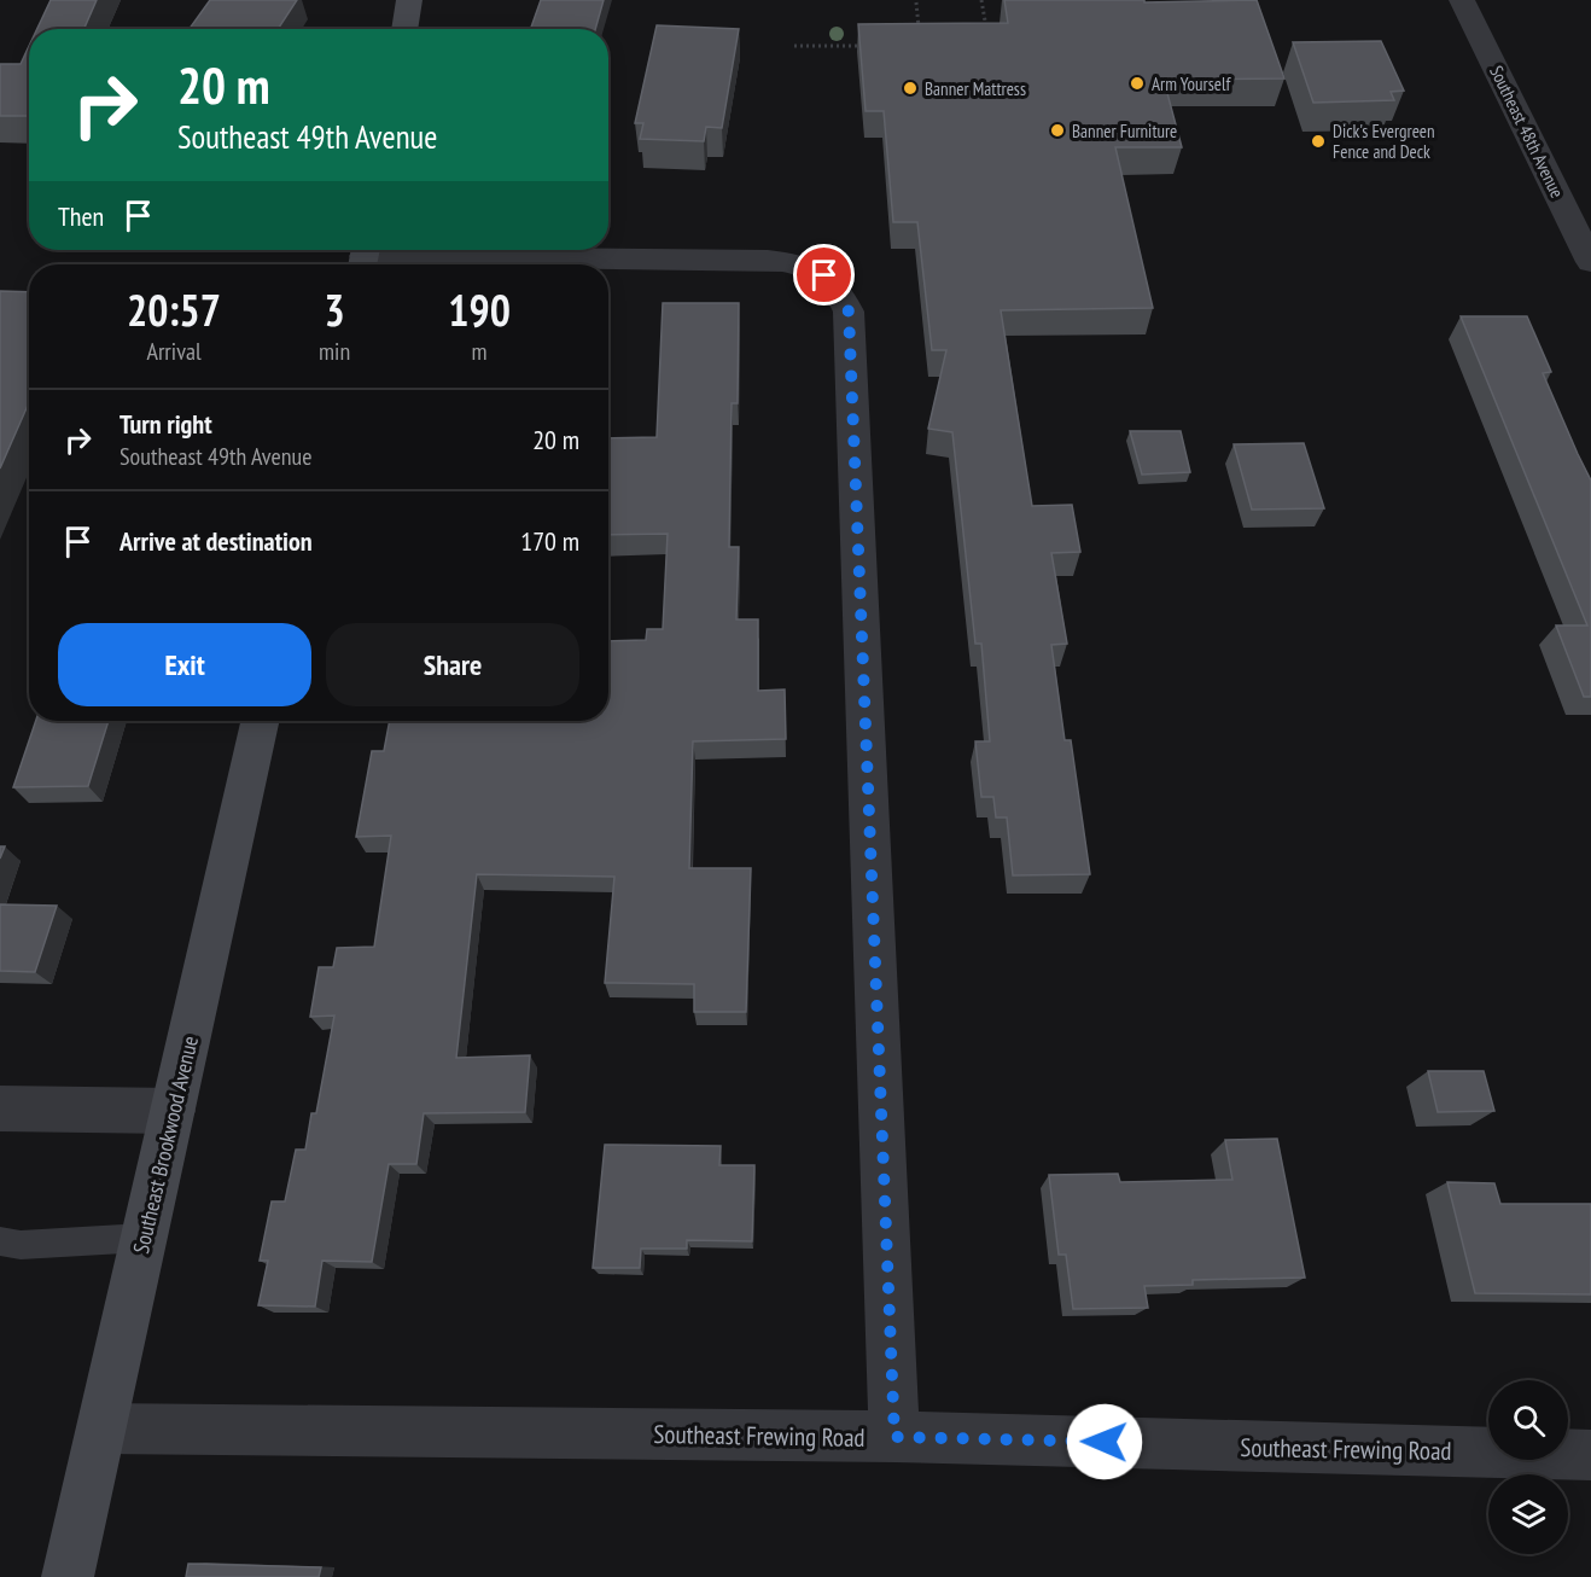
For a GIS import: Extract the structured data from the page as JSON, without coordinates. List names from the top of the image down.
{
  "streets": {
    "main road": ["Southeast Brookwood Avenue"],
    "street": ["Southeast 48th Avenue", "Southeast Frewing Road"]
  },
  "crossings": [
    ["Southeast Brookwood Avenue", "Southeast Frewing Road"]
  ],
  "places": [
    "Arm Yourself",
    "Banner Mattress",
    "Banner Furniture",
    "Dick's Evergreen Fence and Deck"
  ],
  "page": {
    "turn": ["20 m", "Southeast 49th Avenue"],
    "then": "Then",
    "eta": [
      "20:57",
      "Arrival",
      "3",
      "min",
      "190",
      "m"
    ],
    "list": [
      {
        "name": "Turn right",
        "note": "Southeast 49th Avenue",
        "value": "20 m"
      },
      {
        "name": "Arrive at destination",
        "value": "170 m"
      }
    ],
    "buttons": ["Exit", "Share"]
  }
}
